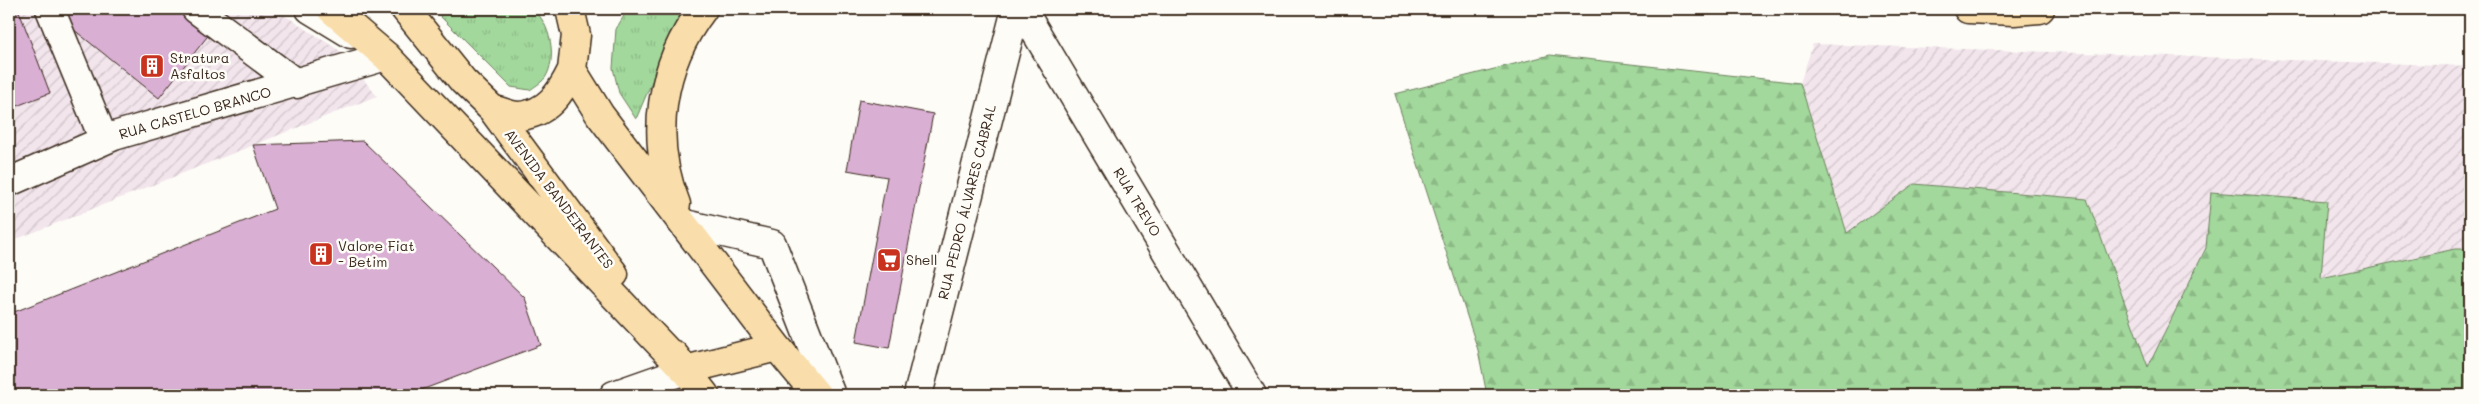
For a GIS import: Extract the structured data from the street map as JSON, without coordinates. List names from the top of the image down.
{
  "streets": {
    "main road": ["AVENIDA BANDEIRANTES"],
    "street": ["RUA CASTELO BRANCO", "RUA PEDRO ÁLVARES CABRAL", "RUA TREVO"]
  },
  "places": {
    "building": ["Stratura Asfaltos", "Valore Fiat - Betim"],
    "supermarket": ["Shell"]
  }
}
